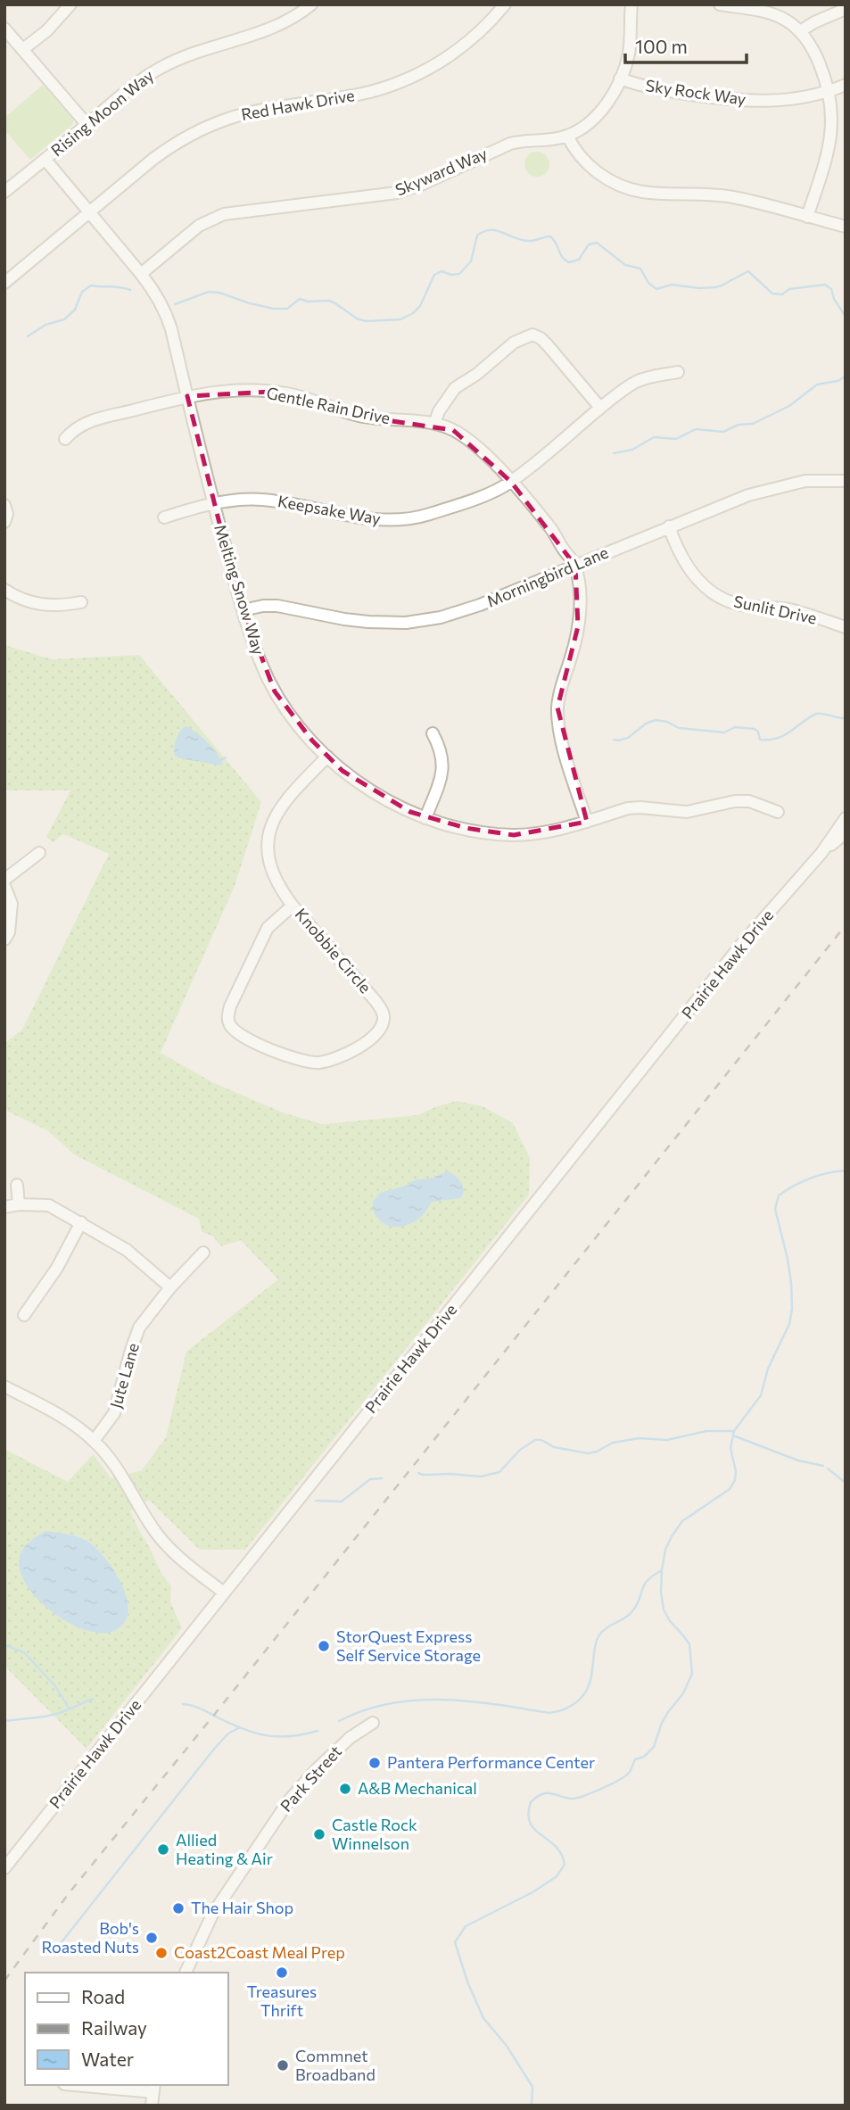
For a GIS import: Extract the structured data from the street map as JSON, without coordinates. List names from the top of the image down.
{
  "streets": {
    "street": [
      "Sky Rock Way",
      "Red Hawk Drive",
      "Rising Moon Way",
      "Skyward Way",
      "Gentle Rain Drive",
      "Keepsake Way",
      "Morningbird Lane",
      "Melting Snow Way",
      "Sunlit Drive",
      "Knobbie Circle",
      "Prairie Hawk Drive",
      "Jute Lane",
      "Park Street"
    ]
  },
  "crossings": [
    ["Sky Rock Way", "Skyward Way"],
    ["Red Hawk Drive", "Melting Snow Way"],
    ["Rising Moon Way", "Melting Snow Way"],
    ["Skyward Way", "Melting Snow Way"],
    ["Gentle Rain Drive", "Keepsake Way"],
    ["Gentle Rain Drive", "Morningbird Lane"],
    ["Gentle Rain Drive", "Melting Snow Way"],
    ["Keepsake Way", "Melting Snow Way"],
    ["Morningbird Lane", "Melting Snow Way"],
    ["Morningbird Lane", "Sunlit Drive"]
  ],
  "places": [
    "StorQuest Express Self Service Storage",
    "Pantera Performance Center",
    "A&B Mechanical",
    "Castle Rock Winnelson",
    "Allied Heating & Air",
    "The Hair Shop",
    "Bob's Roasted Nuts",
    "Coast2Coast Meal Prep",
    "Treasures Thrift",
    "Commnet Broadband"
  ],
  "legend": ["Road", "Railway", "Water"],
  "scale_bar": "100 m"
}
